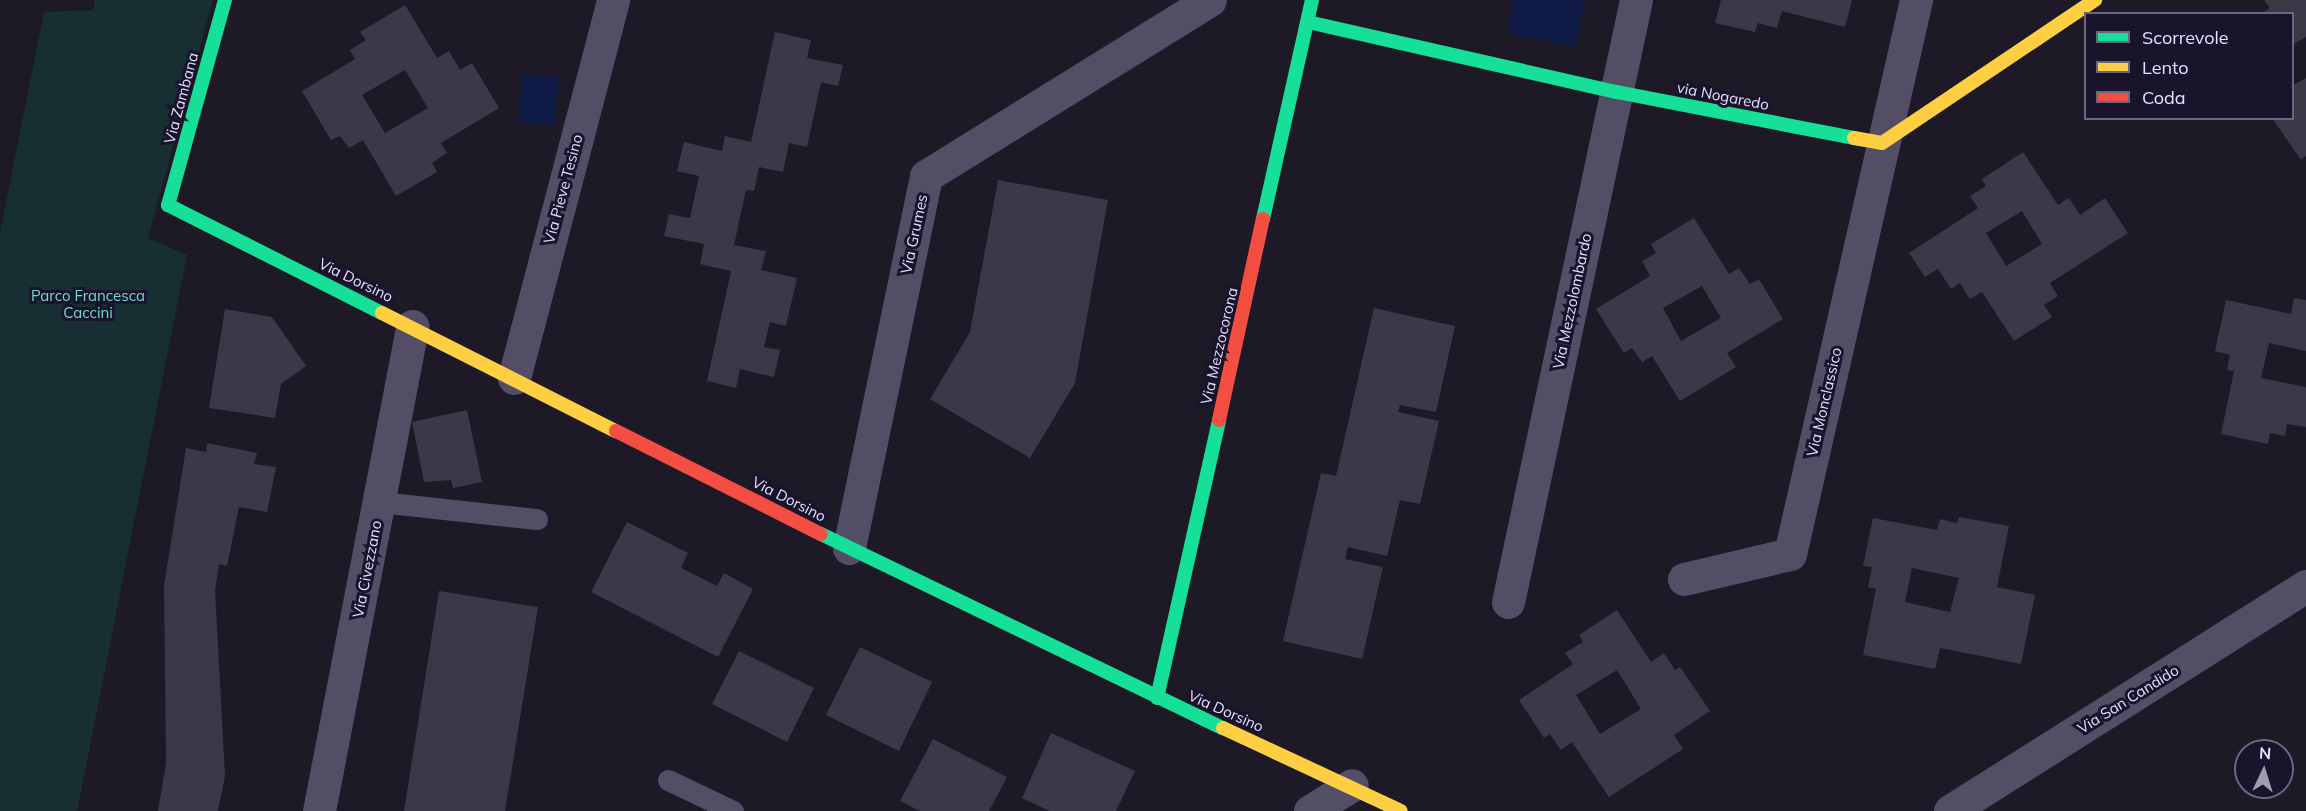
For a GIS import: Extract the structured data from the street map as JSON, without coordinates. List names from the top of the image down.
{
  "streets": {
    "street": [
      "via Nogaredo",
      "Via Zambana",
      "Via Pieve Tesino",
      "Via Grumes",
      "Via Dorsino",
      "Via Mezzolombardo",
      "Via Mezzocorona",
      "Via Monclassico",
      "Via Civezzano",
      "Via San Candido"
    ]
  },
  "crossings": [
    ["via Nogaredo", "Via Mezzolombardo"],
    ["via Nogaredo", "Via Mezzocorona"],
    ["via Nogaredo", "Via Monclassico"],
    ["Via Zambana", "Via Dorsino"],
    ["Via Pieve Tesino", "Via Dorsino"],
    ["Via Grumes", "Via Dorsino"],
    ["Via Dorsino", "Via Mezzocorona"],
    ["Via Dorsino", "Via Civezzano"]
  ],
  "parks": ["Parco Francesca Caccini"],
  "legend": ["Scorrevole", "Lento", "Coda"],
  "north": "top"
}
